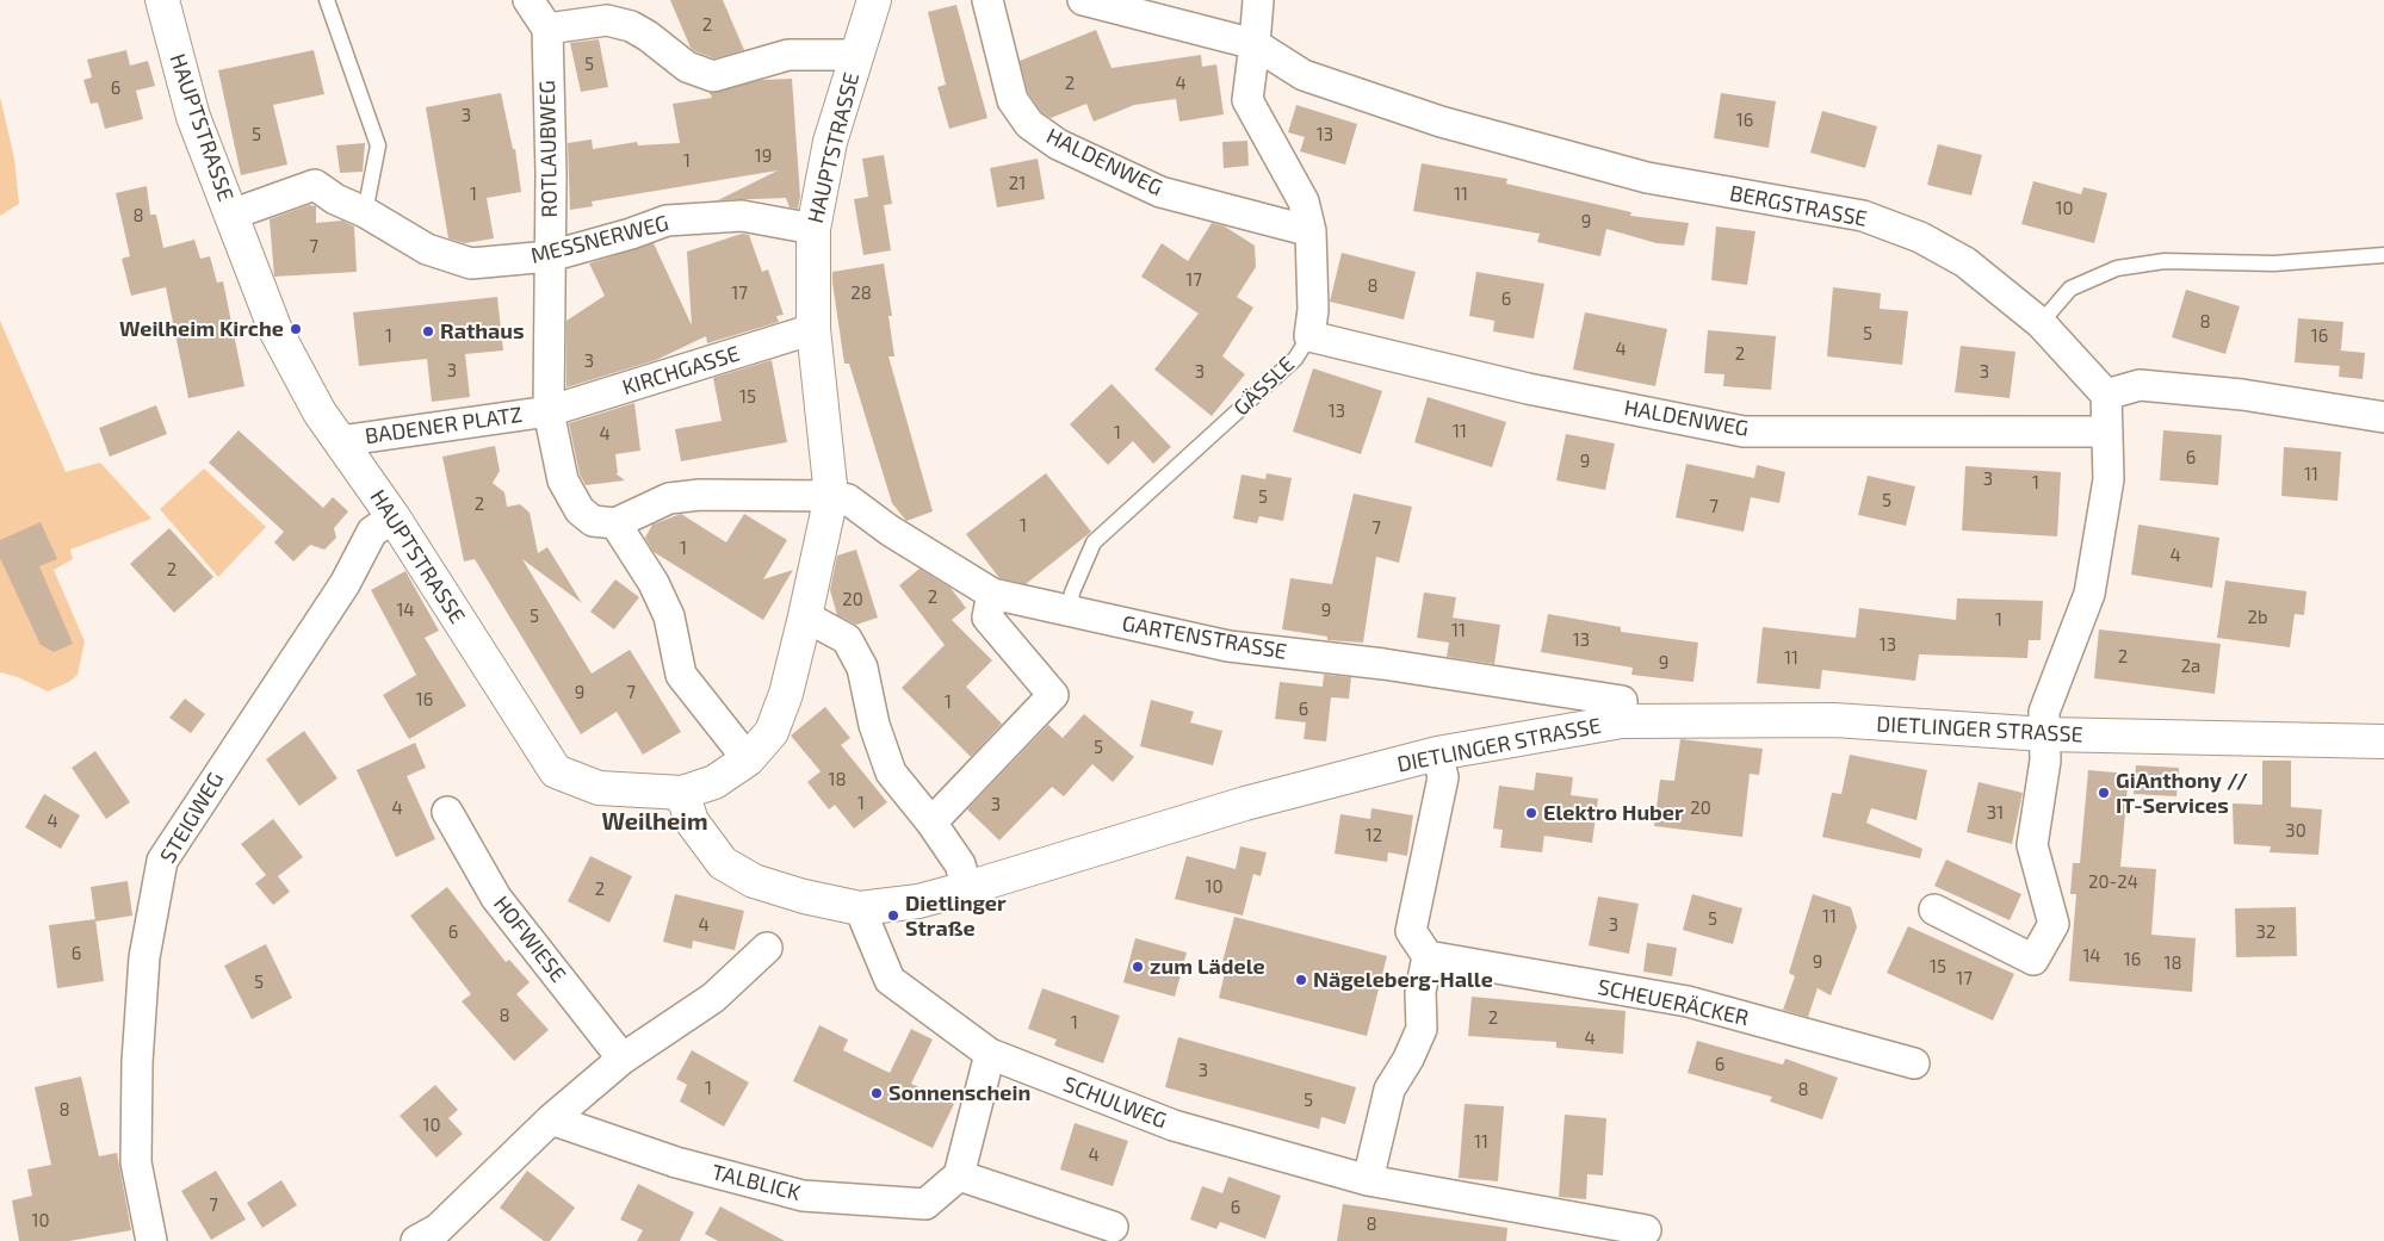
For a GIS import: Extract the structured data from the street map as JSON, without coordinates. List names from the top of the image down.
{
  "streets": {
    "street": [
      "HAUPTSTRASSE",
      "ROTLAUBWEG",
      "HALDENWEG",
      "BERGSTRASSE",
      "MESSNERWEG",
      "KIRCHGASSE",
      "GÄSSLE",
      "BADENER PLATZ",
      "GARTENSTRASSE",
      "DIETLINGER STRASSE",
      "STEIGWEG",
      "HOFWIESE",
      "SCHEUERÄCKER",
      "SCHULWEG",
      "TALBLICK"
    ]
  },
  "crossings": [
    ["HAUPTSTRASSE", "MESSNERWEG"],
    ["HAUPTSTRASSE", "KIRCHGASSE"],
    ["HAUPTSTRASSE", "BADENER PLATZ"],
    ["HAUPTSTRASSE", "GARTENSTRASSE"],
    ["HAUPTSTRASSE", "DIETLINGER STRASSE"],
    ["HAUPTSTRASSE", "STEIGWEG"],
    ["ROTLAUBWEG", "MESSNERWEG"],
    ["ROTLAUBWEG", "KIRCHGASSE"],
    ["ROTLAUBWEG", "BADENER PLATZ"],
    ["HALDENWEG", "GÄSSLE"],
    ["BERGSTRASSE", "GÄSSLE"],
    ["KIRCHGASSE", "BADENER PLATZ"],
    ["GÄSSLE", "GARTENSTRASSE"],
    ["GARTENSTRASSE", "DIETLINGER STRASSE"],
    ["DIETLINGER STRASSE", "SCHULWEG"]
  ],
  "districts": ["Weilheim"],
  "places": [
    "Weilheim Kirche",
    "Rathaus",
    "GiAnthony // IT-Services",
    "Elektro Huber",
    "Dietlinger Straße",
    "zum Lädele",
    "Nägeleberg-Halle",
    "Sonnenschein"
  ],
  "house_numbers": [
    "2",
    "5",
    "2",
    "4",
    "6",
    "3",
    "16",
    "5",
    "13",
    "19",
    "1",
    "21",
    "1",
    "11",
    "10",
    "8",
    "9",
    "7",
    "17",
    "8",
    "17",
    "28",
    "6",
    "8",
    "5",
    "1",
    "16",
    "4",
    "2",
    "3",
    "3",
    "3",
    "3",
    "15",
    "13",
    "11",
    "1",
    "4",
    "6",
    "9",
    "11",
    "3",
    "1",
    "5",
    "5",
    "2",
    "7",
    "1",
    "7",
    "1",
    "4",
    "2",
    "2",
    "20",
    "14",
    "9",
    "5",
    "2b",
    "1",
    "11",
    "13",
    "13",
    "2",
    "11",
    "9",
    "2a",
    "9",
    "7",
    "16",
    "1",
    "6",
    "5",
    "18",
    "1",
    "3",
    "4",
    "20",
    "31",
    "4",
    "30",
    "12",
    "20-24",
    "10",
    "2",
    "11",
    "5",
    "4",
    "3",
    "6",
    "32",
    "6",
    "14",
    "16",
    "9",
    "18",
    "15",
    "17",
    "5",
    "8",
    "2",
    "1",
    "4",
    "6",
    "3",
    "1",
    "8",
    "5",
    "8",
    "10",
    "11",
    "4",
    "7",
    "6",
    "10",
    "8"
  ]
}
